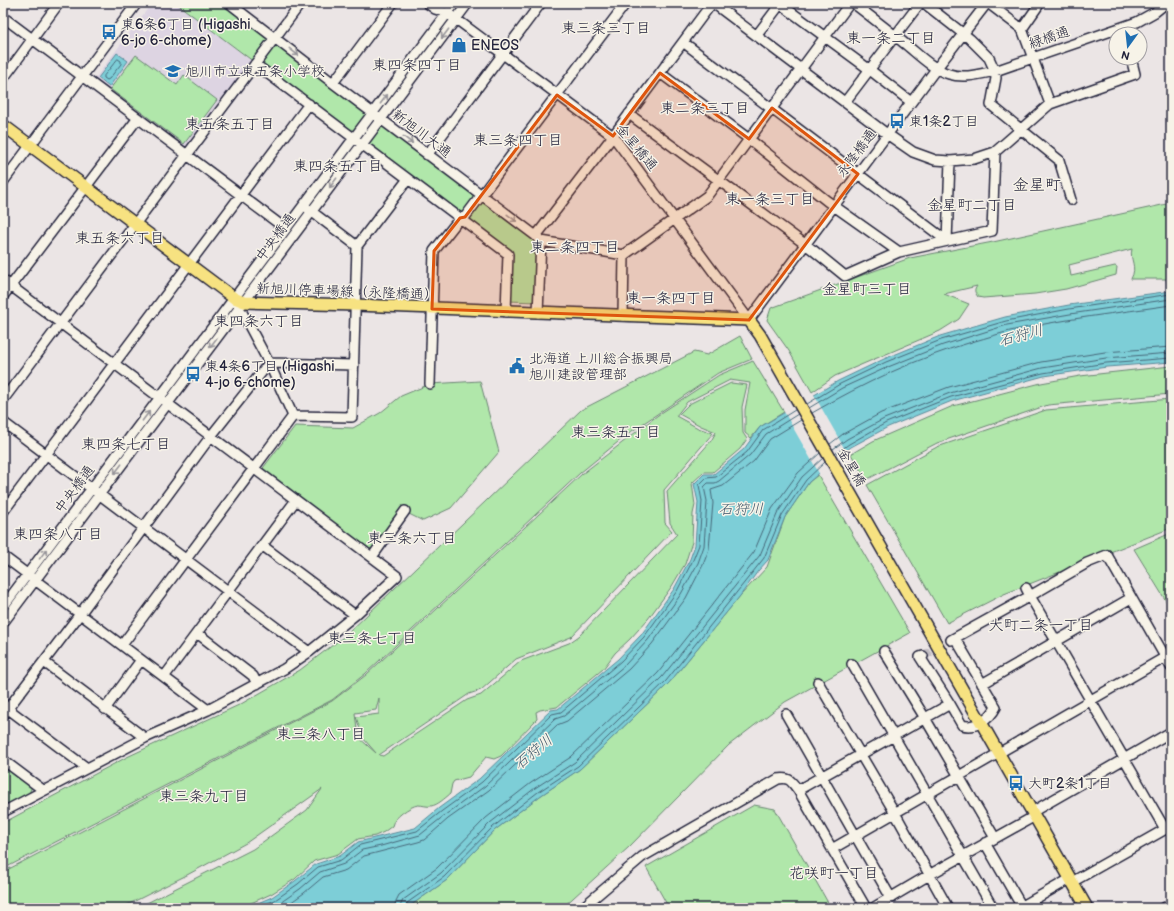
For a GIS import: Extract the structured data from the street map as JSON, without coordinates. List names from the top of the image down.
{
  "streets": {
    "main road": ["新旭川停車場線（永隆橋通）", "金星橋"],
    "street": [
      "緑橋通",
      "新旭川大通",
      "金星橋通",
      "永隆橋通",
      "中央橋通"
    ]
  },
  "crossings": [
    ["緑橋通", "永隆橋通"],
    ["新旭川大通", "中央橋通"],
    ["金星橋通", "永隆橋通"],
    ["金星橋通", "中央橋通"],
    ["金星橋通", "新旭川停車場線（永隆橋通）"],
    ["金星橋通", "金星橋"],
    ["永隆橋通", "新旭川停車場線（永隆橋通）"],
    ["永隆橋通", "金星橋"],
    ["中央橋通", "新旭川停車場線（永隆橋通）"],
    ["新旭川停車場線（永隆橋通）", "金星橋"]
  ],
  "districts": [
    "東三条三丁目",
    "東一条二丁目",
    "東四条四丁目",
    "東二条三丁目",
    "東五条五丁目",
    "東三条四丁目",
    "東四条五丁目",
    "金星町",
    "東一条三丁目",
    "金星町二丁目",
    "東五条六丁目",
    "東二条四丁目",
    "金星町三丁目",
    "東一条四丁目",
    "東四条六丁目",
    "東三条五丁目",
    "東四条七丁目",
    "東四条八丁目",
    "東三条六丁目",
    "大町二条一丁目",
    "東三条七丁目",
    "東三条八丁目",
    "東三条九丁目",
    "花咲町一丁目"
  ],
  "water": ["石狩川"],
  "places": {
    "bus stop": [
      "東6条6丁目 (Higashi 6-jo 6-chome)",
      "東1条2丁目",
      "東4条6丁目 (Higashi 4-jo 6-chome)",
      "大町2条1丁目"
    ],
    "shop": ["ENEOS"],
    "school or university": ["旭川市立東五条小学校"],
    "public building": ["北海道 上川総合振興局 旭川建設管理部"]
  },
  "north": "bottom"
}
